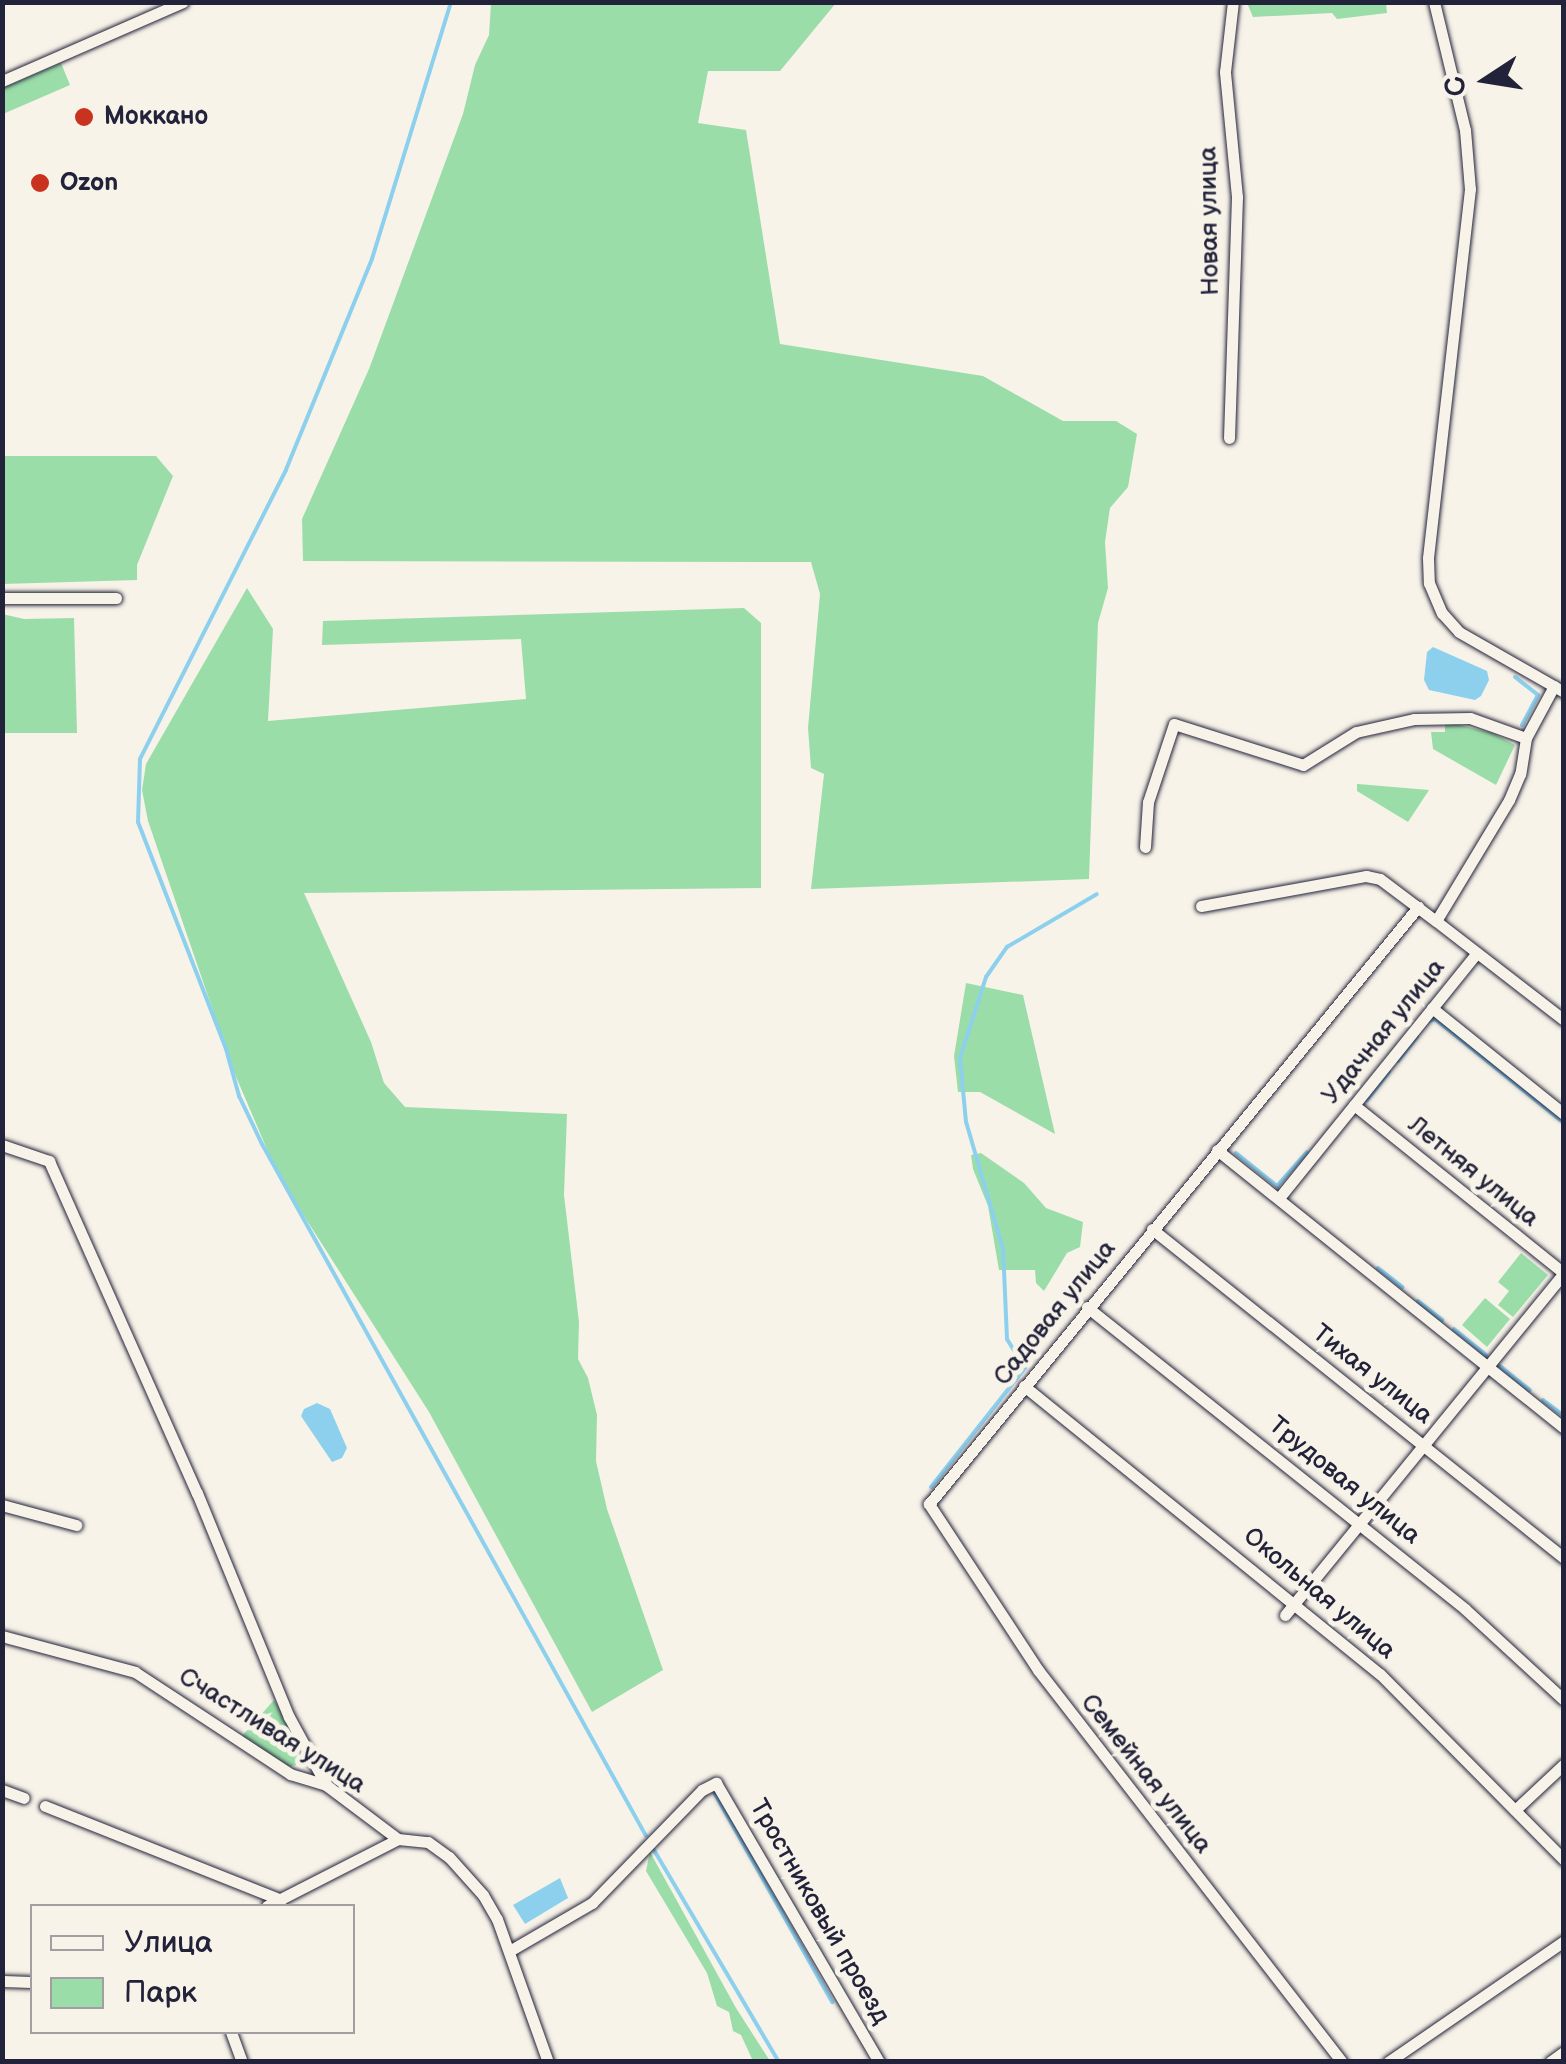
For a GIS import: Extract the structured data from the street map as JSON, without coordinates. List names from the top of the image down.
{
  "streets": {
    "street": [
      "Новая улица",
      "Удачная улица",
      "Летняя улица",
      "Садовая улица",
      "Тихая улица",
      "Трудовая улица",
      "Окольная улица",
      "Счастливая улица",
      "Семейная улица",
      "Тростниковый проезд"
    ]
  },
  "crossings": [
    ["Удачная улица", "Летняя улица"],
    ["Садовая улица", "Тихая улица"],
    ["Садовая улица", "Трудовая улица"],
    ["Садовая улица", "Окольная улица"],
    ["Садовая улица", "Семейная улица"],
    ["Счастливая улица", "Тростниковый проезд"]
  ],
  "places": ["Моккано", "Ozon"],
  "legend": ["Улица", "Парк"],
  "north": "left"
}
